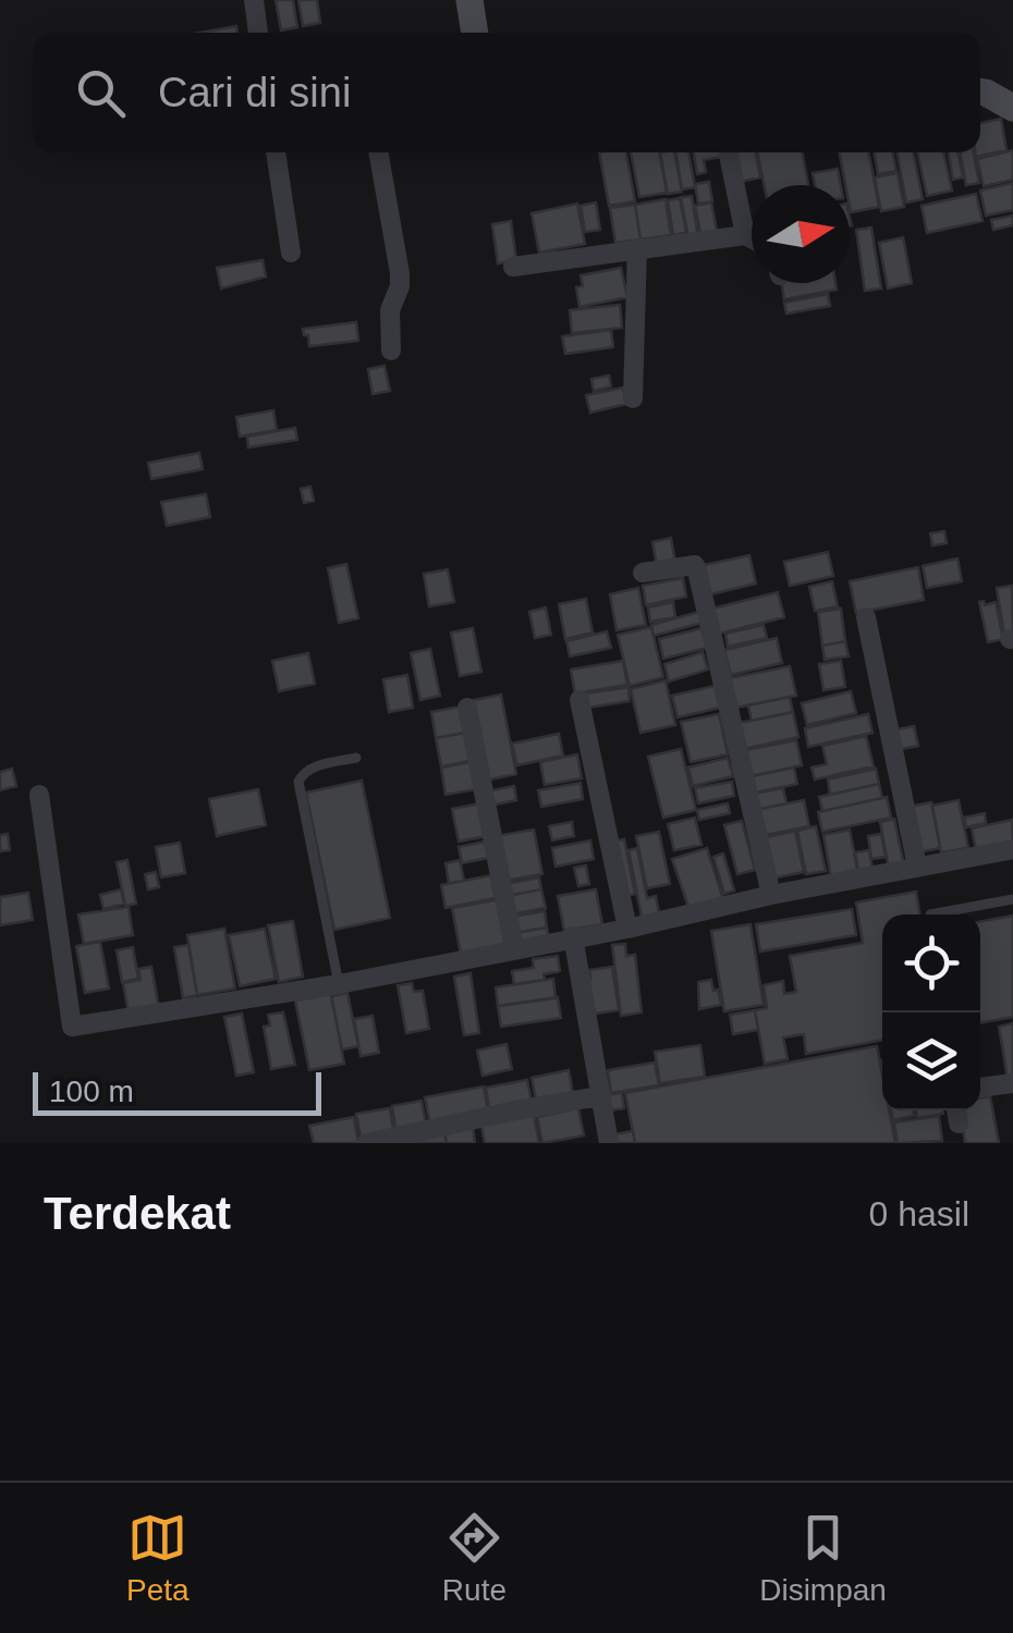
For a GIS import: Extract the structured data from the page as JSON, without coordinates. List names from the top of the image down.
{
  "scale_bar": "100 m",
  "north": "right",
  "page": {
    "search": "Cari di sini",
    "scale": "100 m",
    "heading": ["Terdekat", "0 hasil"],
    "nav": ["Peta", "Rute", "Disimpan"]
  }
}
